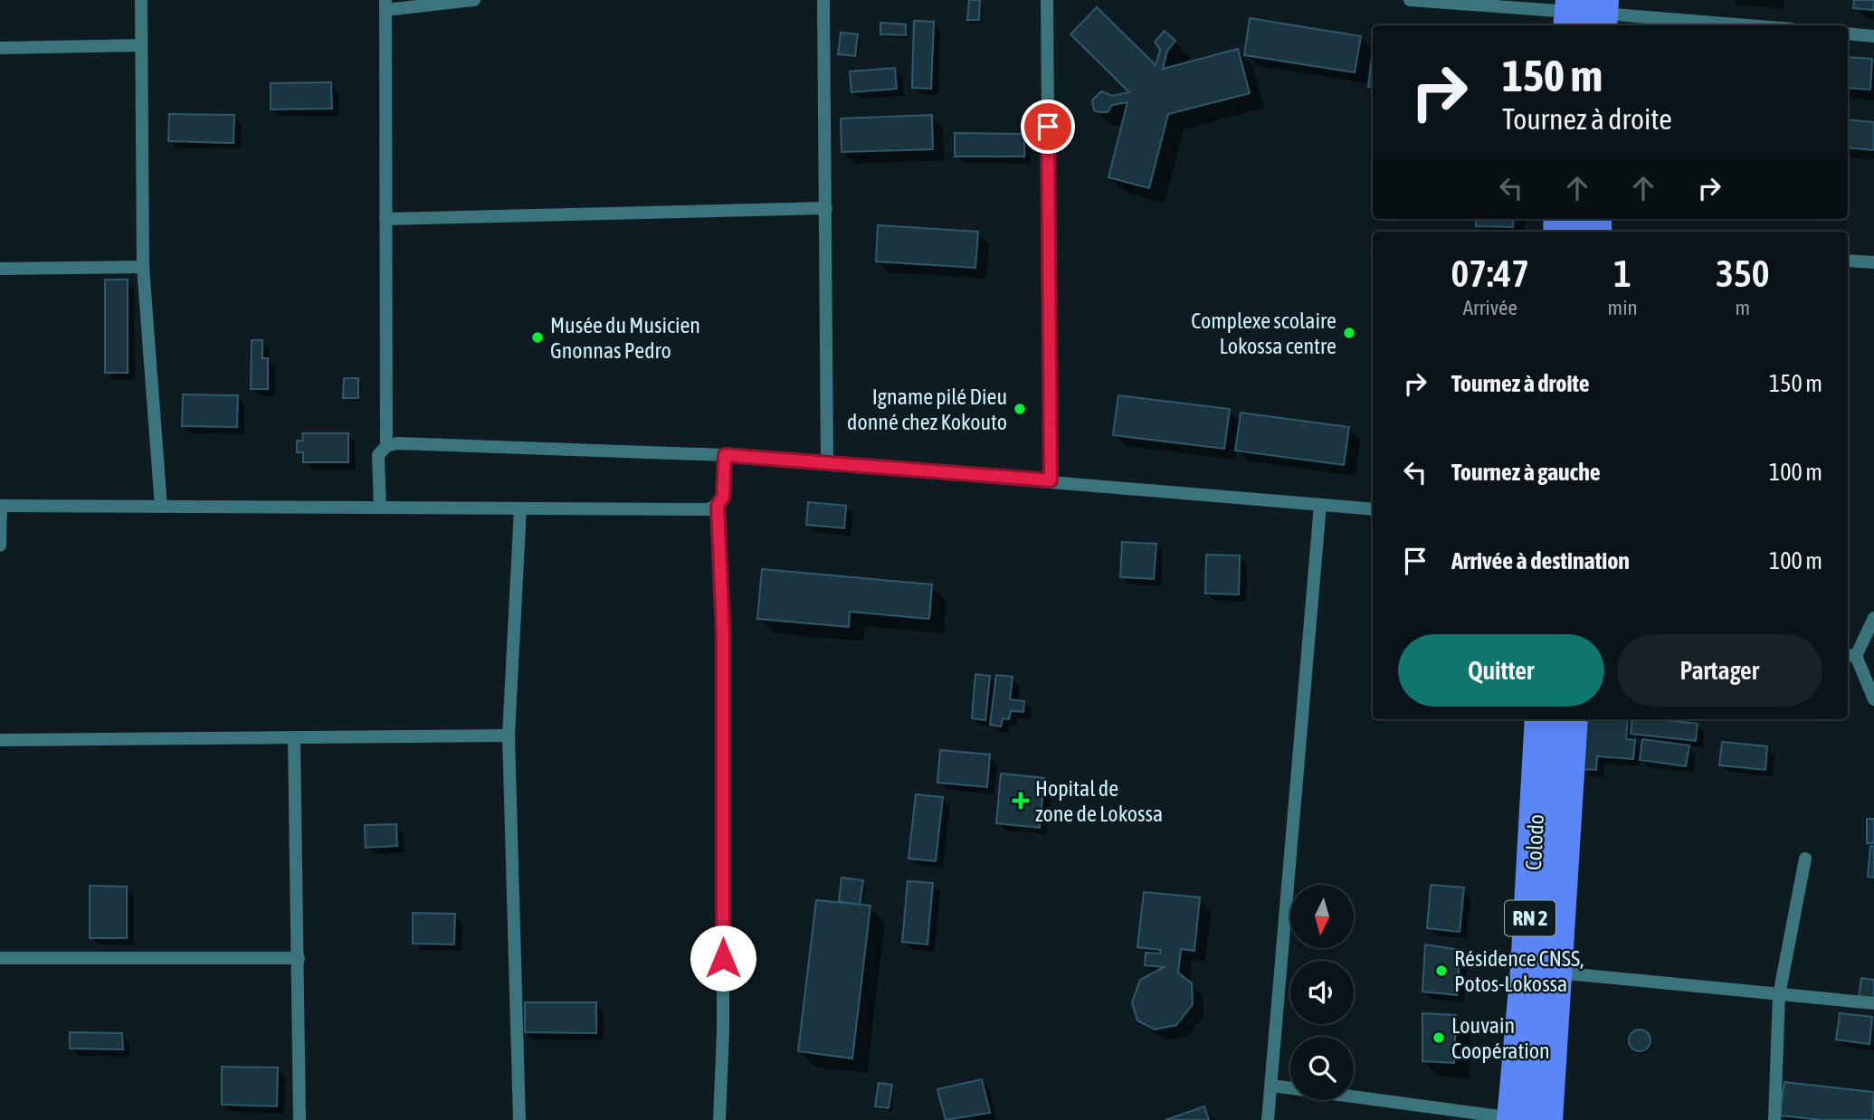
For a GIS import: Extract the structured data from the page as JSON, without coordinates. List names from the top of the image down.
{
  "streets": {
    "main road": ["Colodo", "RN 2"]
  },
  "places": {
    "other": [
      "Complexe scolaire Lokossa centre",
      "Musée du Musicien Gnonnas Pedro",
      "Igname pilé Dieu donné chez Kokouto",
      "Résidence CNSS, Potos-Lokossa",
      "Louvain Coopération"
    ],
    "health": ["Hopital de zone de Lokossa"]
  },
  "north": "bottom",
  "page": {
    "turn": ["150 m", "Tournez à droite"],
    "eta": [
      "07:47",
      "Arrivée",
      "1",
      "min",
      "350",
      "m"
    ],
    "list": [
      {
        "name": "Tournez à droite",
        "value": "150 m"
      },
      {
        "name": "Tournez à gauche",
        "value": "100 m"
      },
      {
        "name": "Arrivée à destination",
        "value": "100 m"
      }
    ],
    "buttons": ["Quitter", "Partager"]
  }
}
